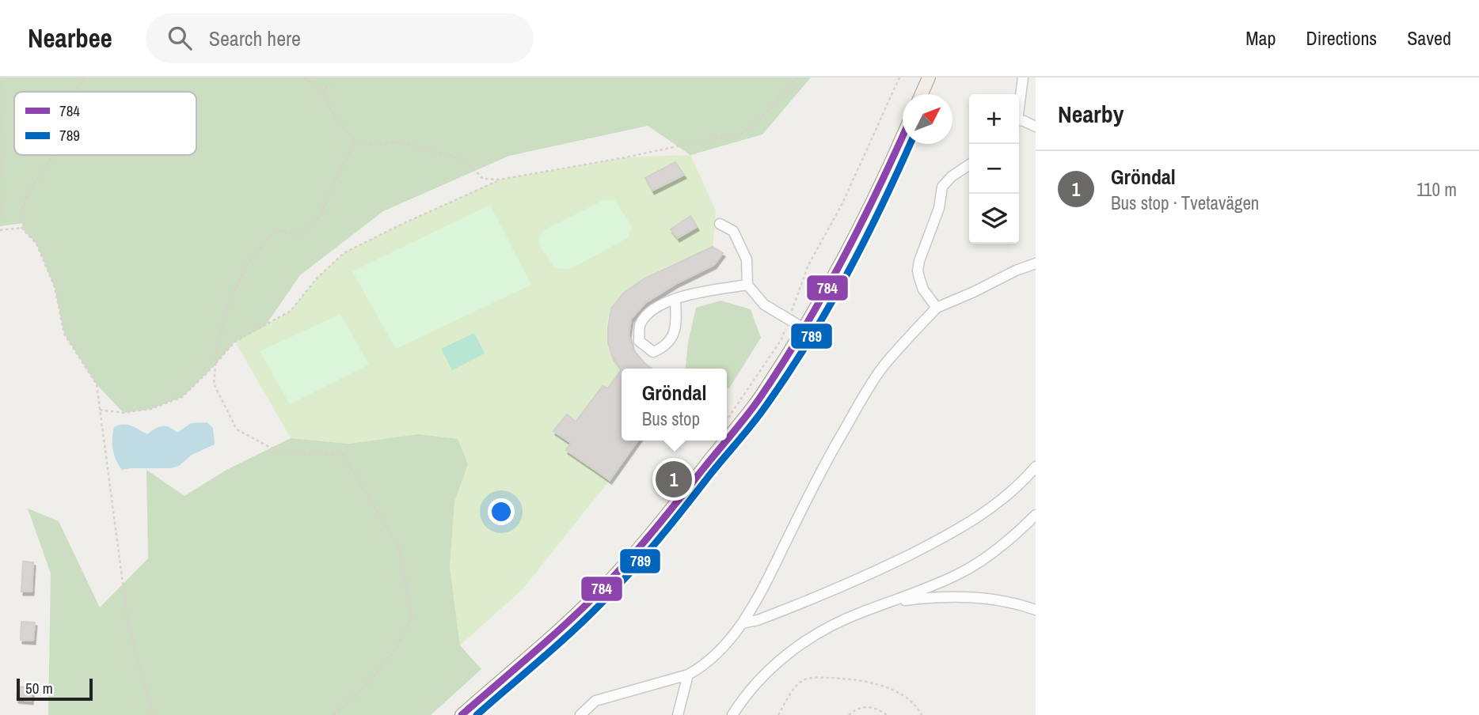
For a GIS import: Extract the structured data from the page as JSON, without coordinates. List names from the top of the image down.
{
  "lines": ["transit line 784", "transit line 789"],
  "legend": ["784", "789"],
  "scale_bar": "50 m",
  "north": "top right",
  "page": {
    "header": "Nearbee",
    "search": "Search here",
    "nav": ["Map", "Directions", "Saved"],
    "heading": "Nearby",
    "map_buttons": ["+", "−"],
    "list": [
      {
        "mark": "1",
        "name": "Gröndal",
        "note": "Bus stop · Tvetavägen",
        "value": "110 m"
      }
    ],
    "popup": ["Gröndal", "Bus stop"],
    "pins": "1",
    "scale": "50 m"
  }
}
